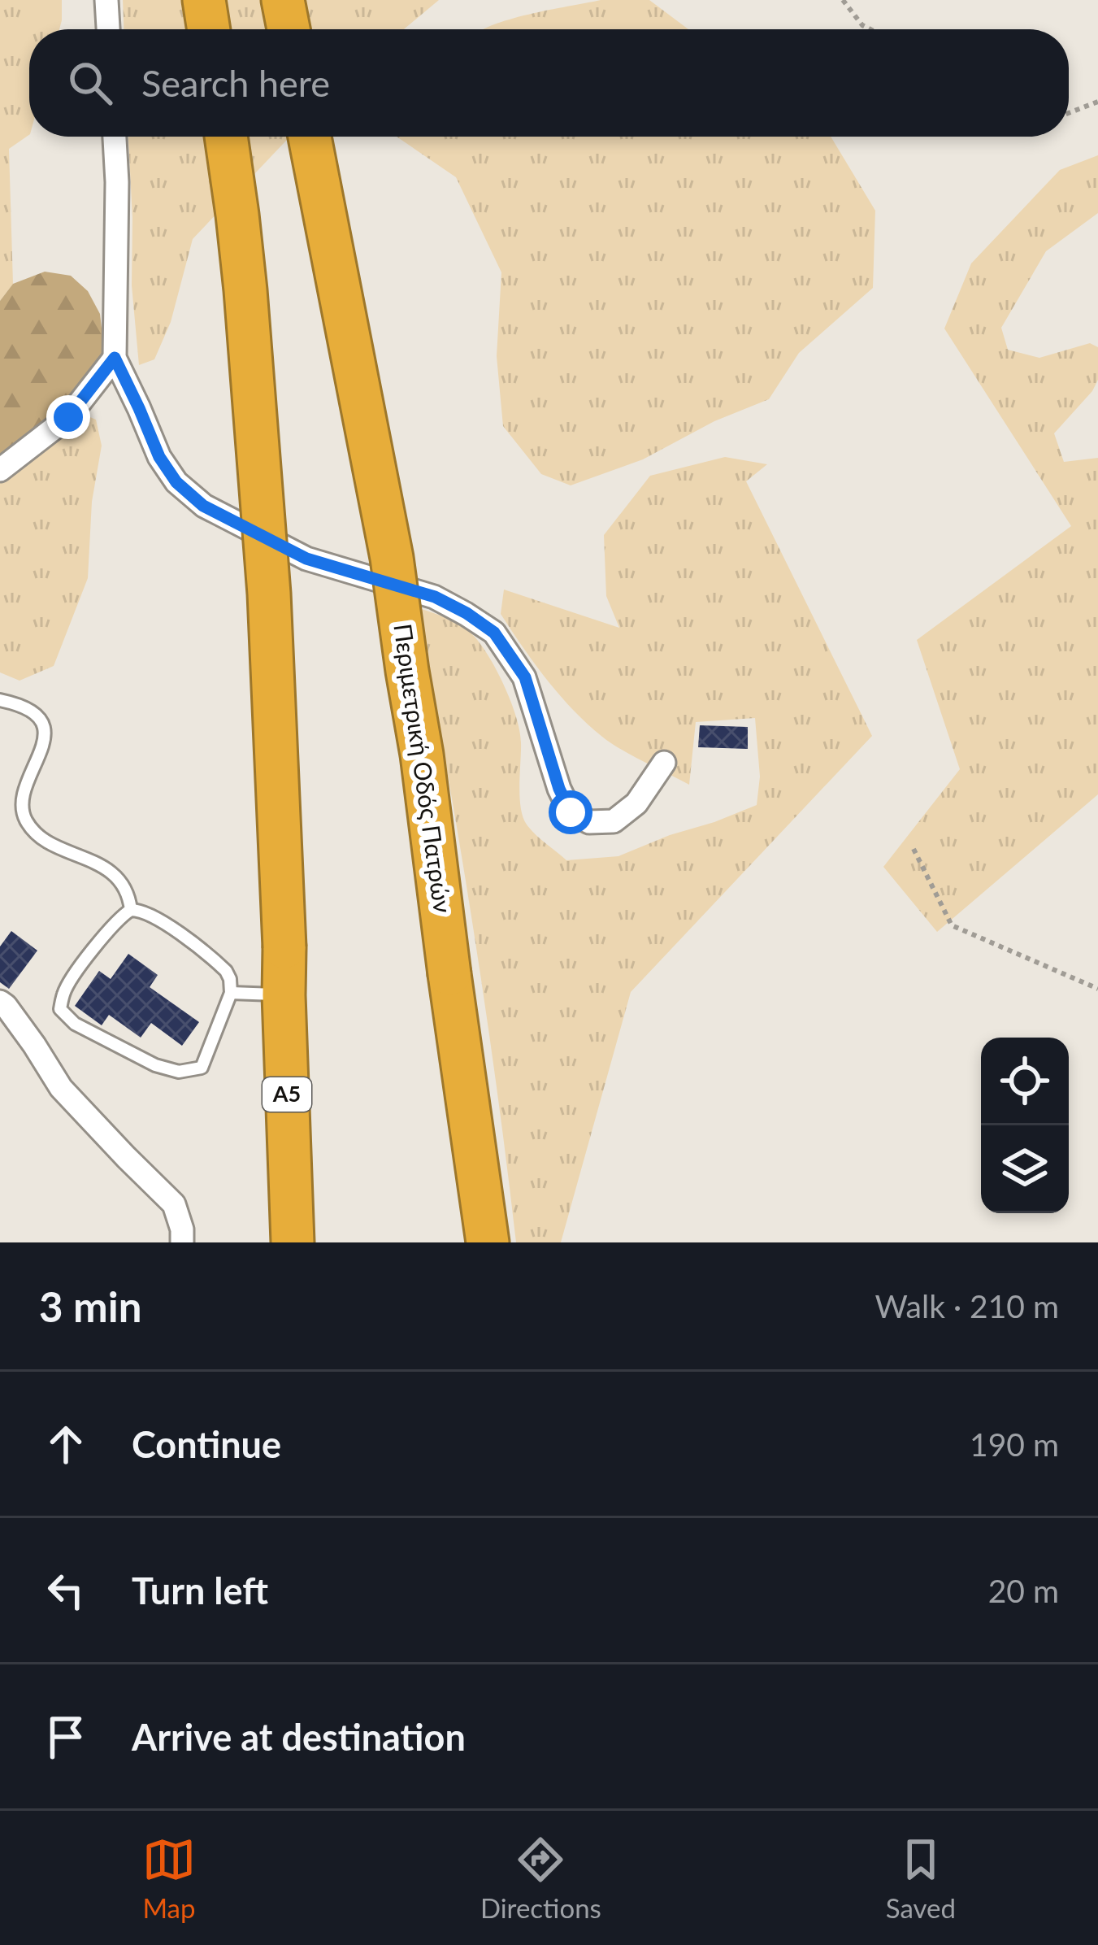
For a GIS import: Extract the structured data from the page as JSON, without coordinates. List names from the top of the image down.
{
  "streets": {
    "highway": ["Περιμετρική Οδός Πατρών", "Α5"]
  },
  "page": {
    "search": "Search here",
    "heading": ["3 min", "Walk · 210 m"],
    "list": [
      ["Continue", "190 m"],
      ["Turn left", "20 m"],
      "Arrive at destination"
    ],
    "nav": ["Map", "Directions", "Saved"]
  }
}
